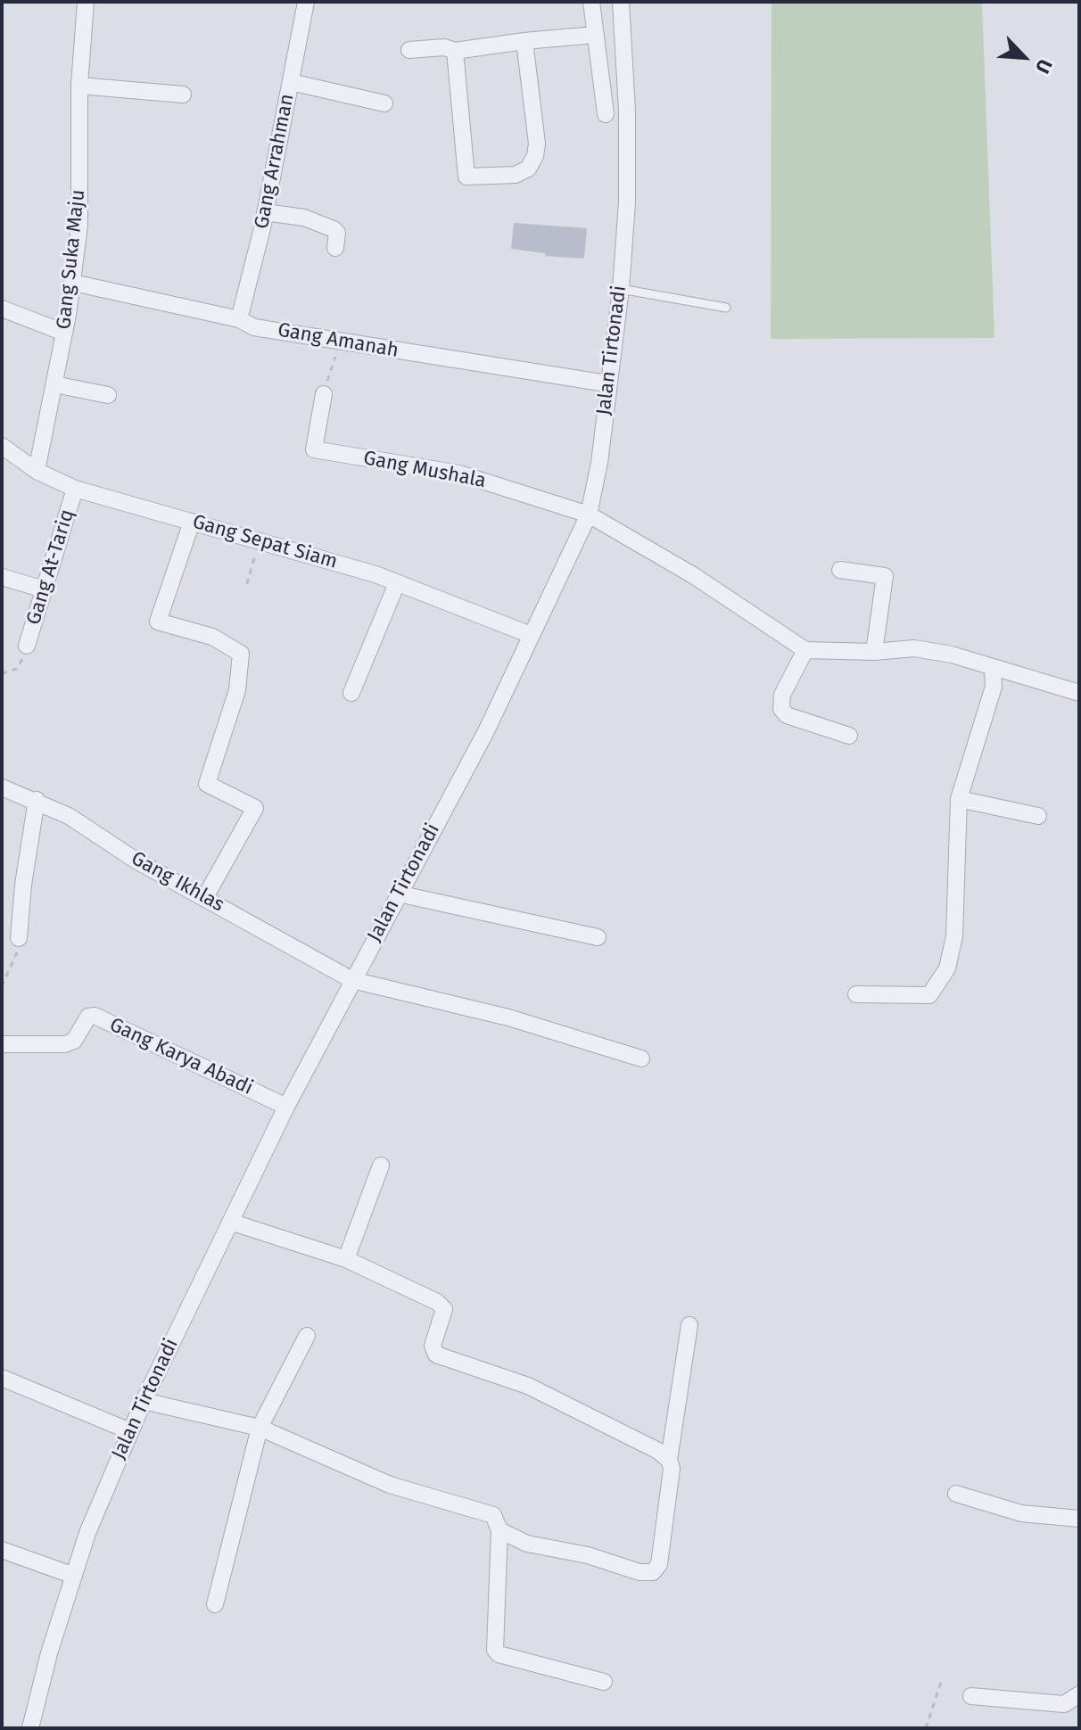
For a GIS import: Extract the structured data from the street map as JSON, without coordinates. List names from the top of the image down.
{
  "streets": {
    "street": [
      "Gang Arrahman",
      "Gang Suka Maju",
      "Gang Amanah",
      "Jalan Tirtonadi",
      "Gang Mushala",
      "Gang Sepat Siam",
      "Gang At-Tariq",
      "Gang Ikhlas",
      "Gang Karya Abadi"
    ]
  },
  "crossings": [
    ["Gang Arrahman", "Gang Amanah"],
    ["Gang Suka Maju", "Gang Amanah"],
    ["Gang Suka Maju", "Gang Sepat Siam"],
    ["Gang Amanah", "Jalan Tirtonadi"],
    ["Jalan Tirtonadi", "Gang Mushala"],
    ["Jalan Tirtonadi", "Gang Sepat Siam"],
    ["Jalan Tirtonadi", "Gang Ikhlas"],
    ["Jalan Tirtonadi", "Gang Karya Abadi"],
    ["Gang Sepat Siam", "Gang At-Tariq"]
  ],
  "north": "bottom right"
}
